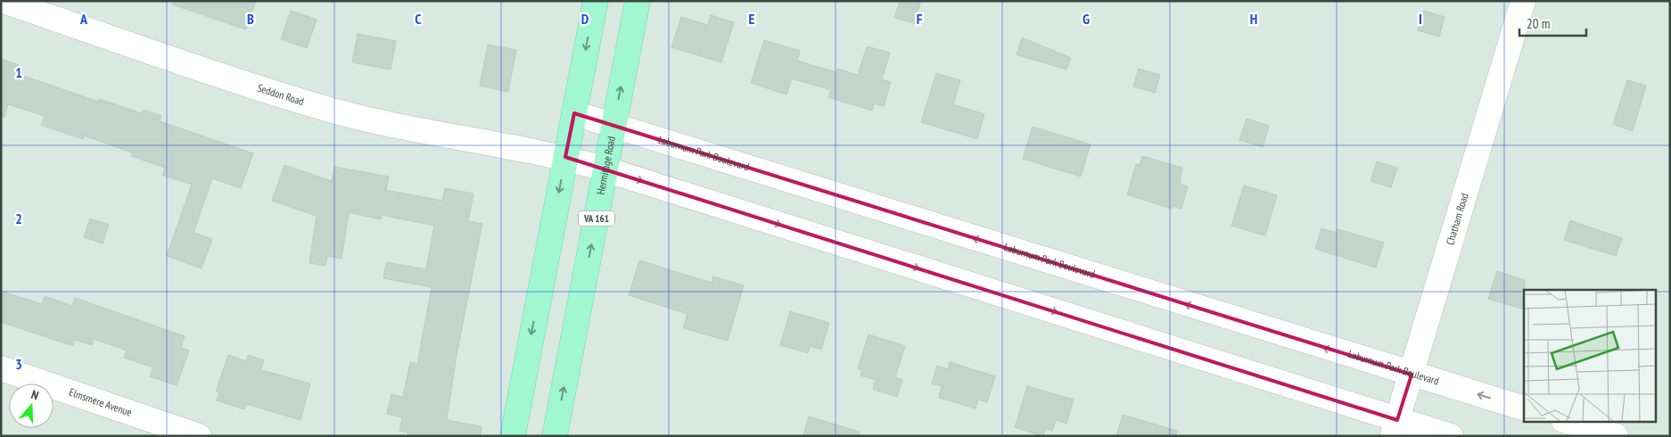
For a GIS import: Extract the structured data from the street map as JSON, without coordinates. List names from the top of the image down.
{
  "streets": {
    "main road": ["Hermitage Road", "VA 161"],
    "street": [
      "Seddon Road",
      "Laburnum Park Boulevard",
      "Chatham Road",
      "Elmsmere Avenue"
    ]
  },
  "crossings": [
    ["Laburnum Park Boulevard", "Hermitage Road"],
    ["Laburnum Park Boulevard", "Chatham Road"]
  ],
  "scale_bar": "20 m",
  "north": "top",
  "grid": {
    "columns": [
      "A",
      "B",
      "C",
      "D",
      "E",
      "F",
      "G",
      "H",
      "I"
    ],
    "rows": ["1", "2", "3"]
  }
}
